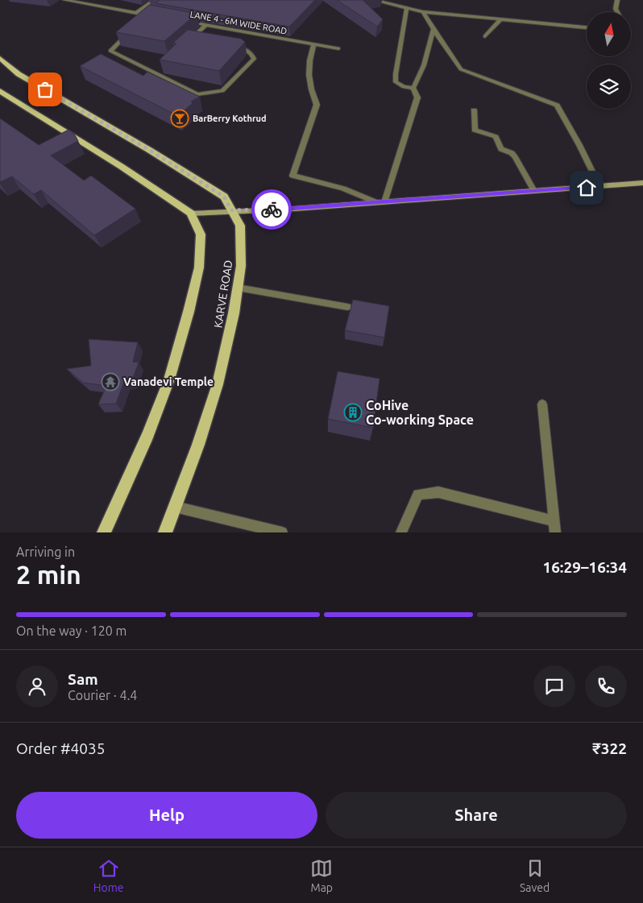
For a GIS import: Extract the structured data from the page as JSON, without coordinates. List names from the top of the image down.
{
  "streets": {
    "main road": ["KARVE ROAD"],
    "street": ["LANE 4 - 6M WIDE ROAD"]
  },
  "places": {
    "bar": ["BarBerry Kothrud"],
    "temple": ["Vanadevi Temple"],
    "building": ["CoHive Co-working Space"]
  },
  "north": "top",
  "page": {
    "heading": ["2 min", "Arriving in", "16:29–16:34"],
    "panel": [
      "Sam",
      "Courier · 4.4",
      "Order #4035",
      "₹322"
    ],
    "bar": "On the way · 120 m",
    "buttons": ["Help", "Share"],
    "tabs": ["Home", "Map", "Saved"]
  }
}
